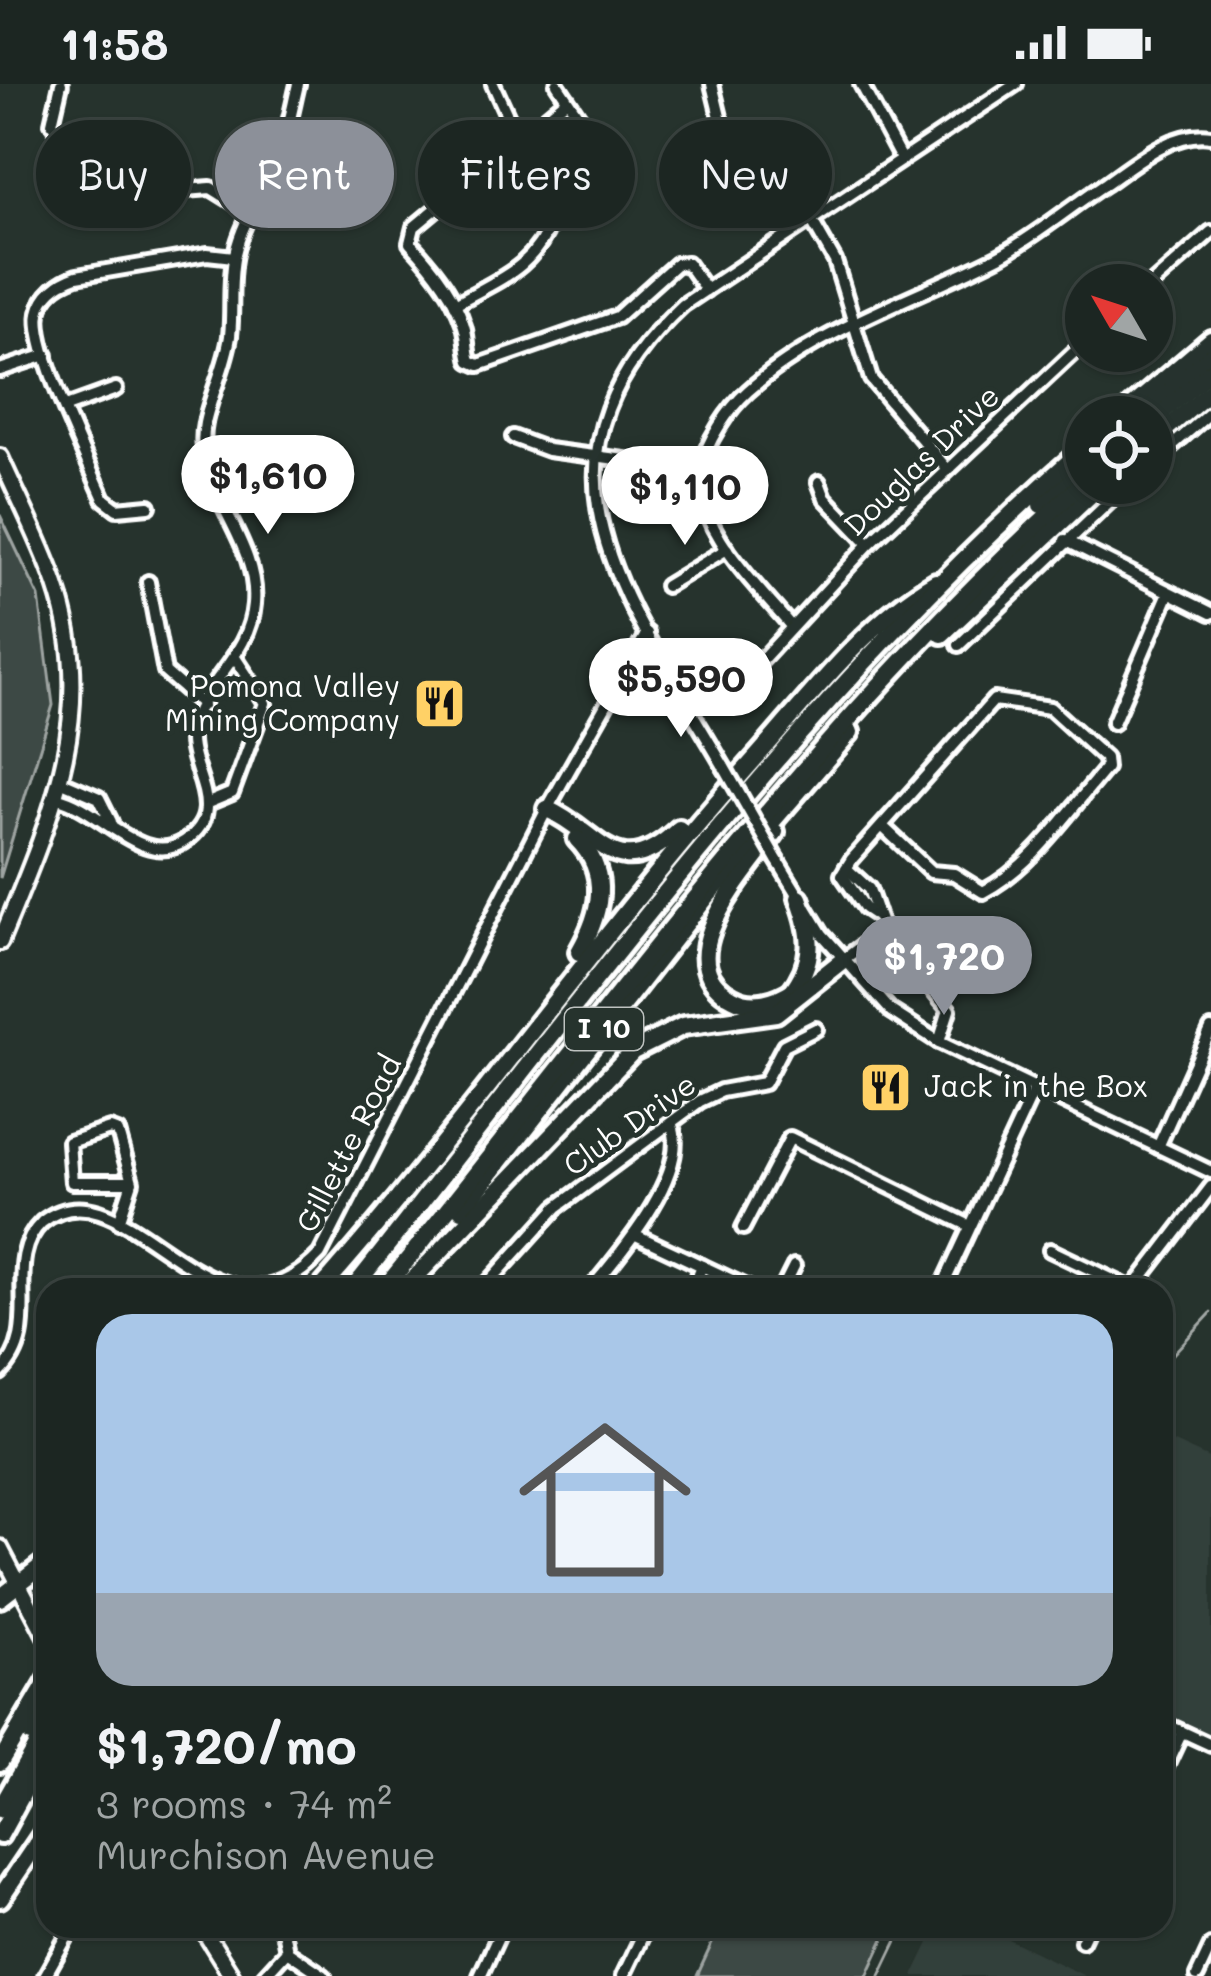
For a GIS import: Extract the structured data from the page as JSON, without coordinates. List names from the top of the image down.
{
  "streets": {
    "highway": ["I 10"],
    "street": ["Douglas Drive", "Club Drive", "Gillette Road"]
  },
  "places": {
    "restaurant": ["Pomona Valley Mining Company", "Jack in the Box"]
  },
  "north": "top left",
  "page": {
    "status": "11:58",
    "chip": [
      "Buy",
      "Rent",
      "Filters",
      "New"
    ],
    "price": [
      "$1,610",
      "$1,110",
      "$5,590",
      "$1,720"
    ],
    "list": [
      {
        "name": "$1,720/mo",
        "note": "3 rooms · 74 m² · Murchison Avenue"
      }
    ]
  }
}
